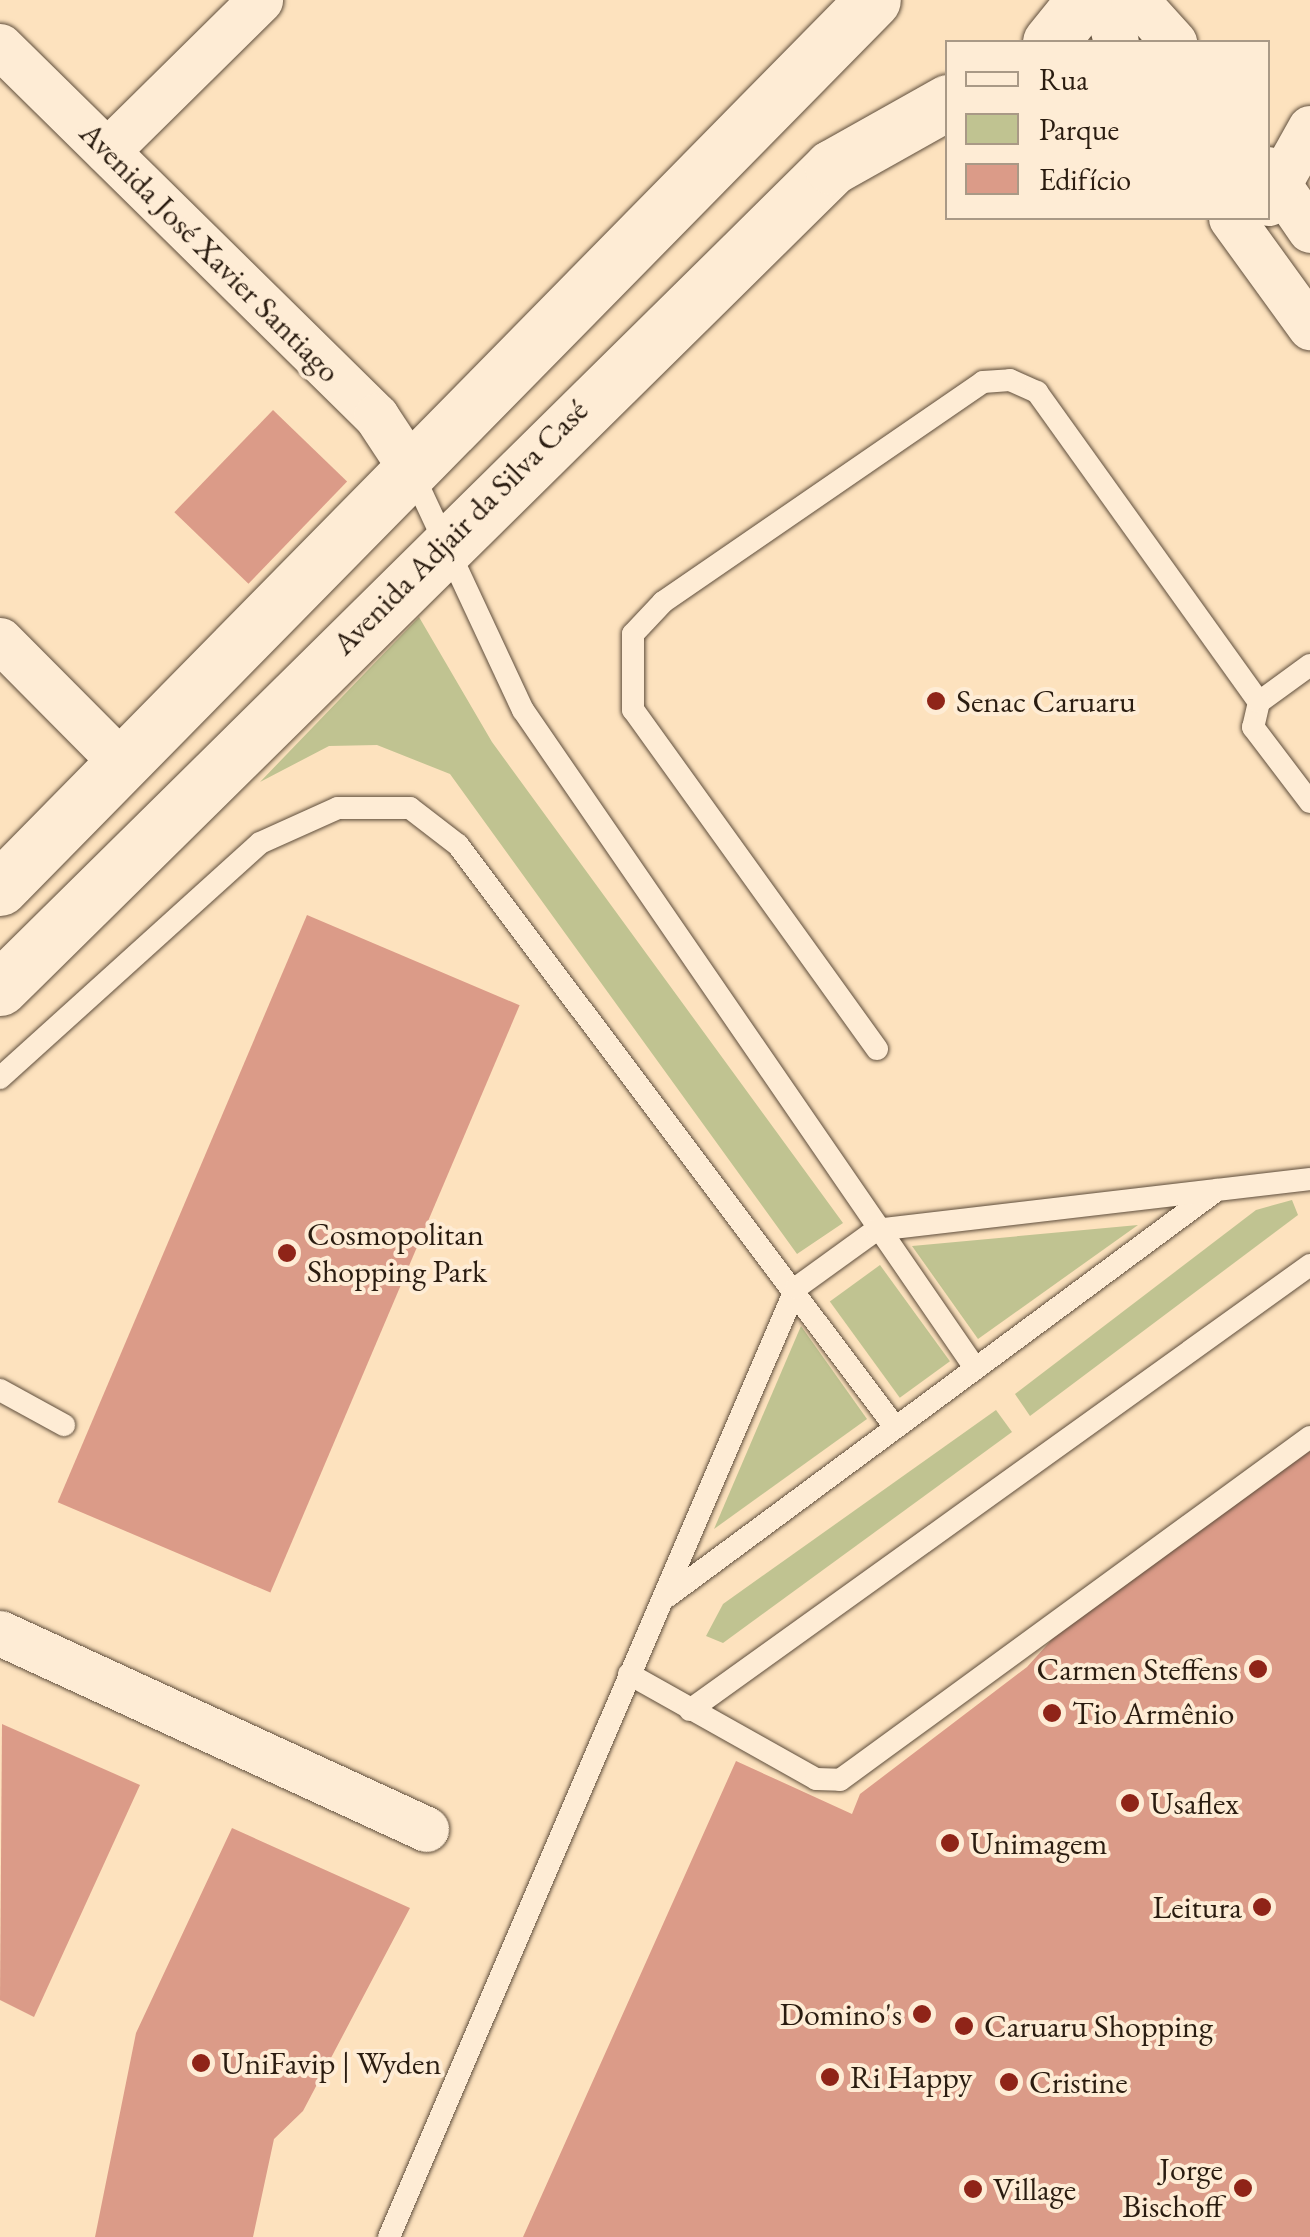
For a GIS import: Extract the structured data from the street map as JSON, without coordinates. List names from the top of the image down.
{
  "streets": {
    "main road": ["Avenida Adjair da Silva Casé"],
    "street": ["Avenida José Xavier Santiago"]
  },
  "places": [
    "Senac Caruaru",
    "Cosmopolitan Shopping Park",
    "Carmen Steffens",
    "Tio Armênio",
    "Usaflex",
    "Unimagem",
    "Leitura",
    "Domino's",
    "Caruaru Shopping",
    "UniFavip | Wyden",
    "Ri Happy",
    "Cristine",
    "Jorge Bischoff",
    "Village"
  ],
  "legend": ["Rua", "Parque", "Edifício"]
}
